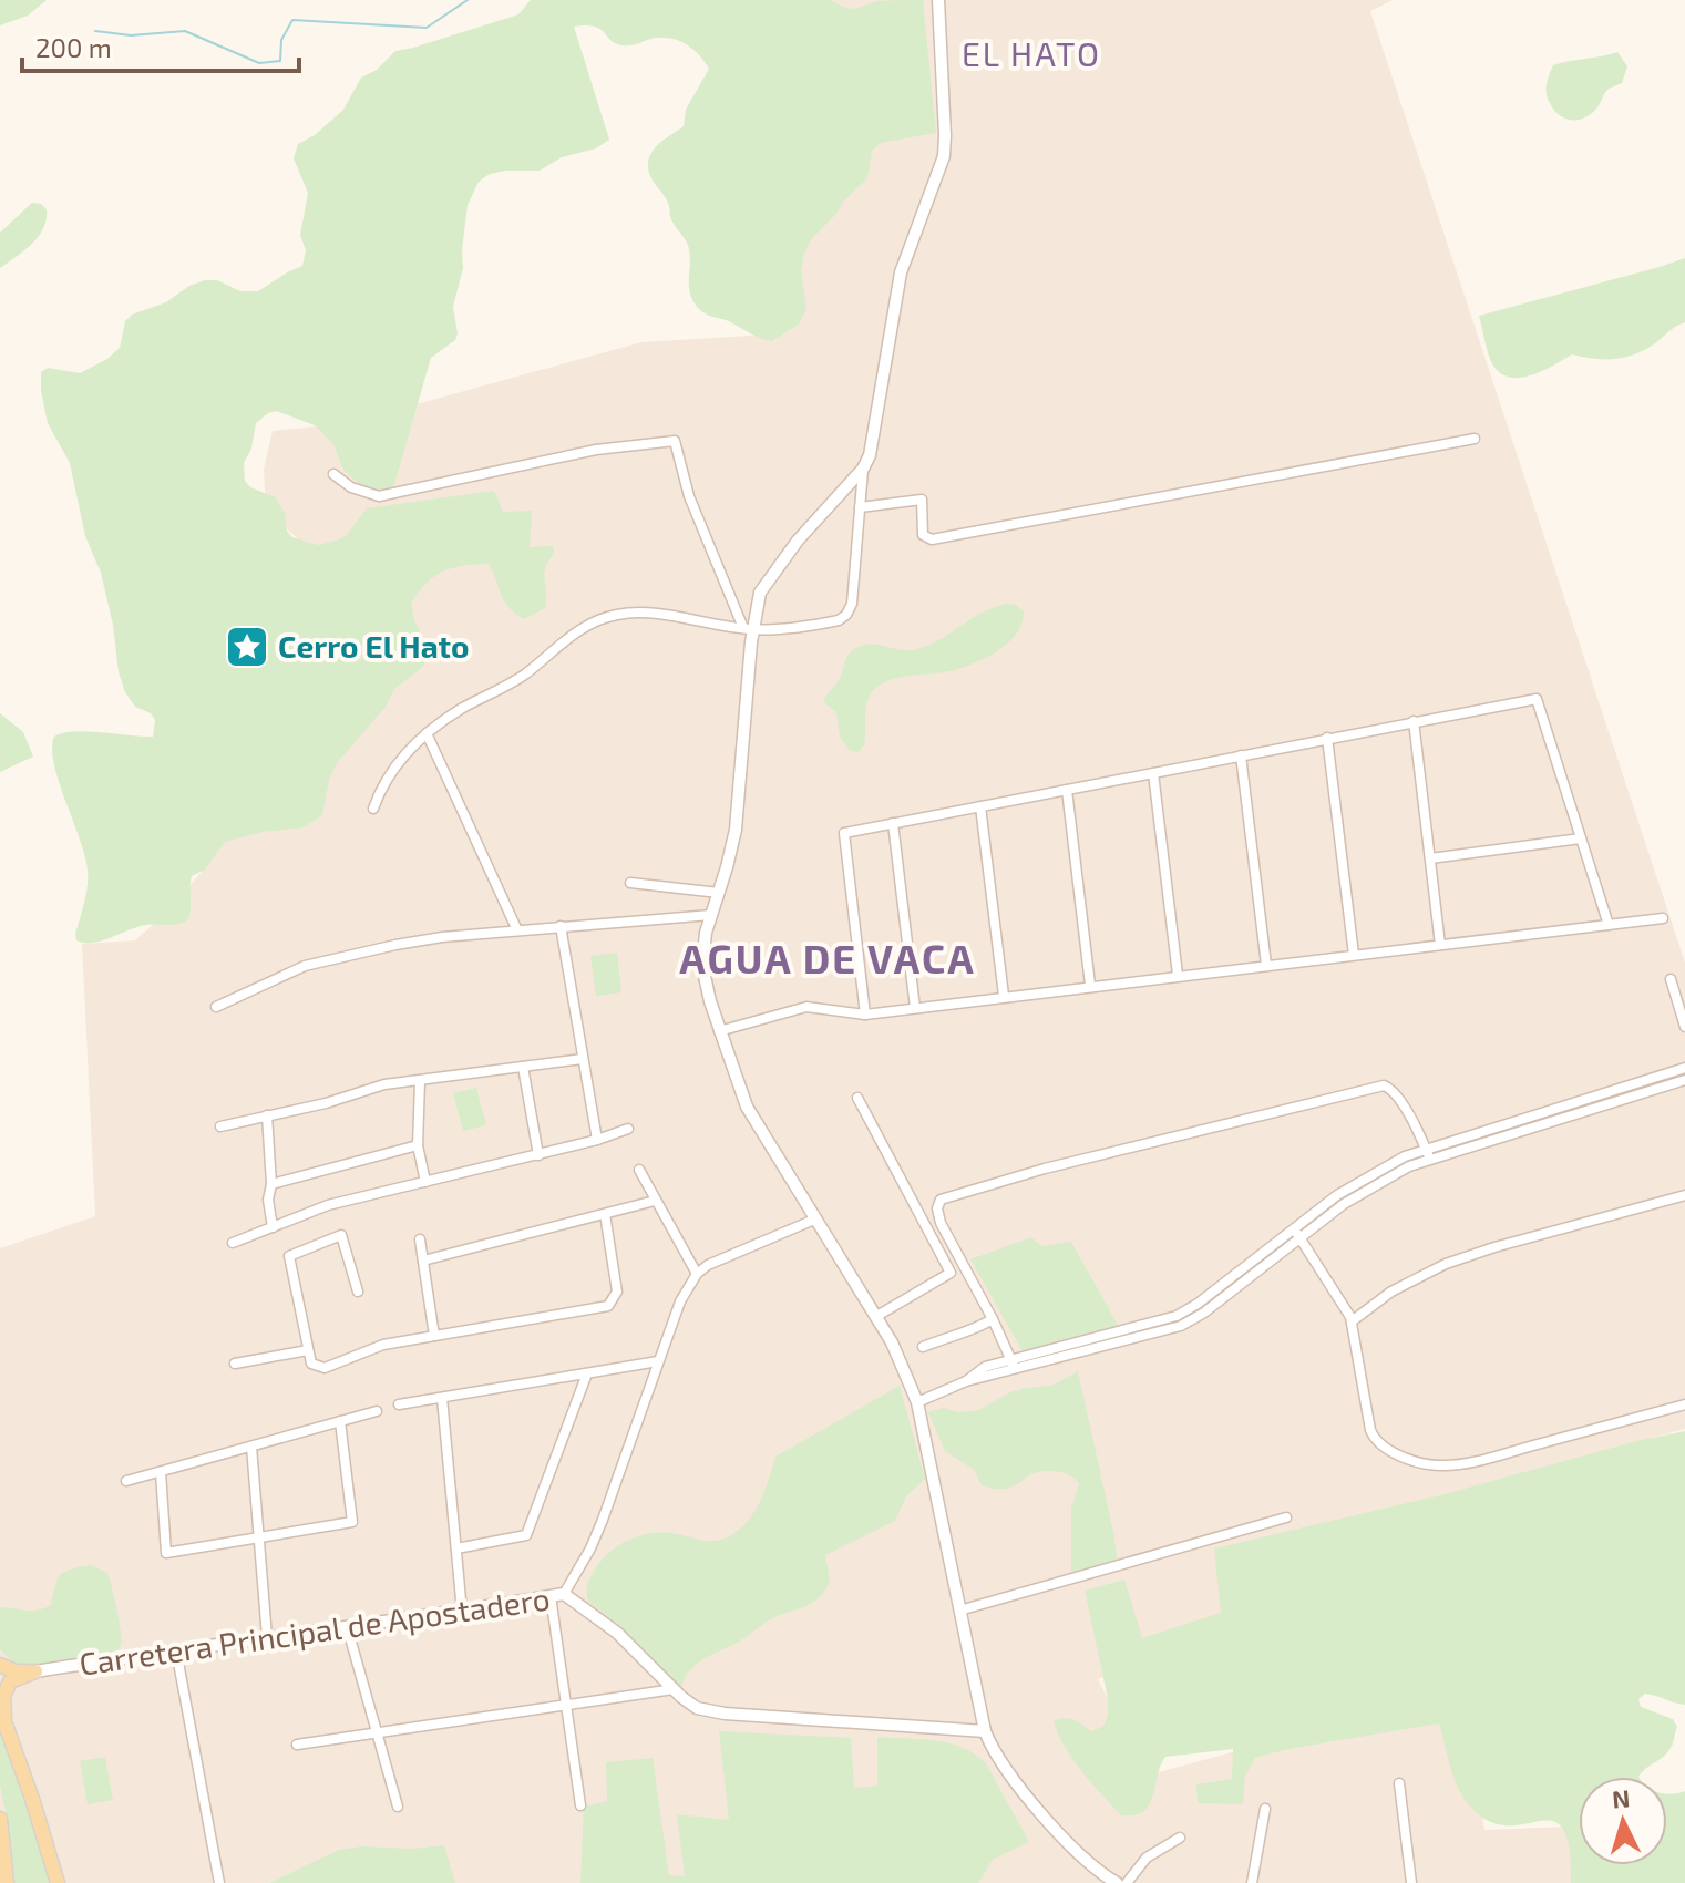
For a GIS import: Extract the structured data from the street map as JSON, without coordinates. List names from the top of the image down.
{
  "streets": {
    "street": ["Carretera Principal de Apostadero"]
  },
  "districts": ["EL HATO", "AGUA DE VACA"],
  "places": {
    "place": ["Cerro El Hato"]
  },
  "scale_bar": "200 m",
  "north": "top"
}
